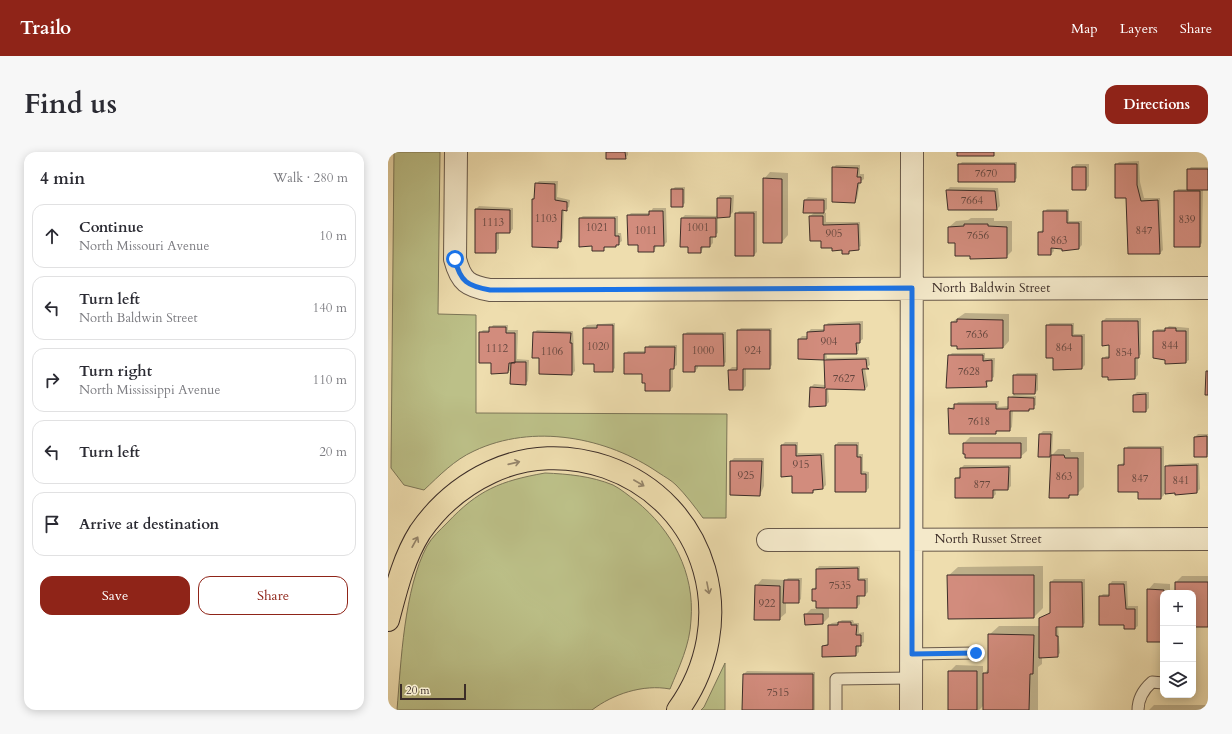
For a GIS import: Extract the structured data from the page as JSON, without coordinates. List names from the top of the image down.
{
  "streets": {
    "street": ["North Baldwin Street", "North Russet Street"]
  },
  "house_numbers": [
    "7670",
    "7664",
    "1103",
    "839",
    "1113",
    "1021",
    "1001",
    "1011",
    "847",
    "905",
    "7656",
    "863",
    "7636",
    "904",
    "844",
    "1020",
    "864",
    "1112",
    "1000",
    "924",
    "1106",
    "854",
    "7628",
    "7627",
    "7618",
    "915",
    "925",
    "863",
    "847",
    "841",
    "877",
    "7535",
    "922",
    "7515"
  ],
  "scale_bar": "20 m",
  "page": {
    "header": "Trailo",
    "nav": ["Map", "Layers", "Share"],
    "title": "Find us",
    "buttons": [
      "Directions",
      ["Save", "Share"]
    ],
    "heading": ["4 min", "Walk · 280 m"],
    "list": [
      ["Continue", "North Missouri Avenue", "10 m"],
      ["Turn left", "North Baldwin Street", "140 m"],
      ["Turn right", "North Mississippi Avenue", "110 m"],
      ["Turn left", "20 m"],
      "Arrive at destination"
    ],
    "map_buttons": ["+", "−"],
    "scale": "20 m"
  }
}
